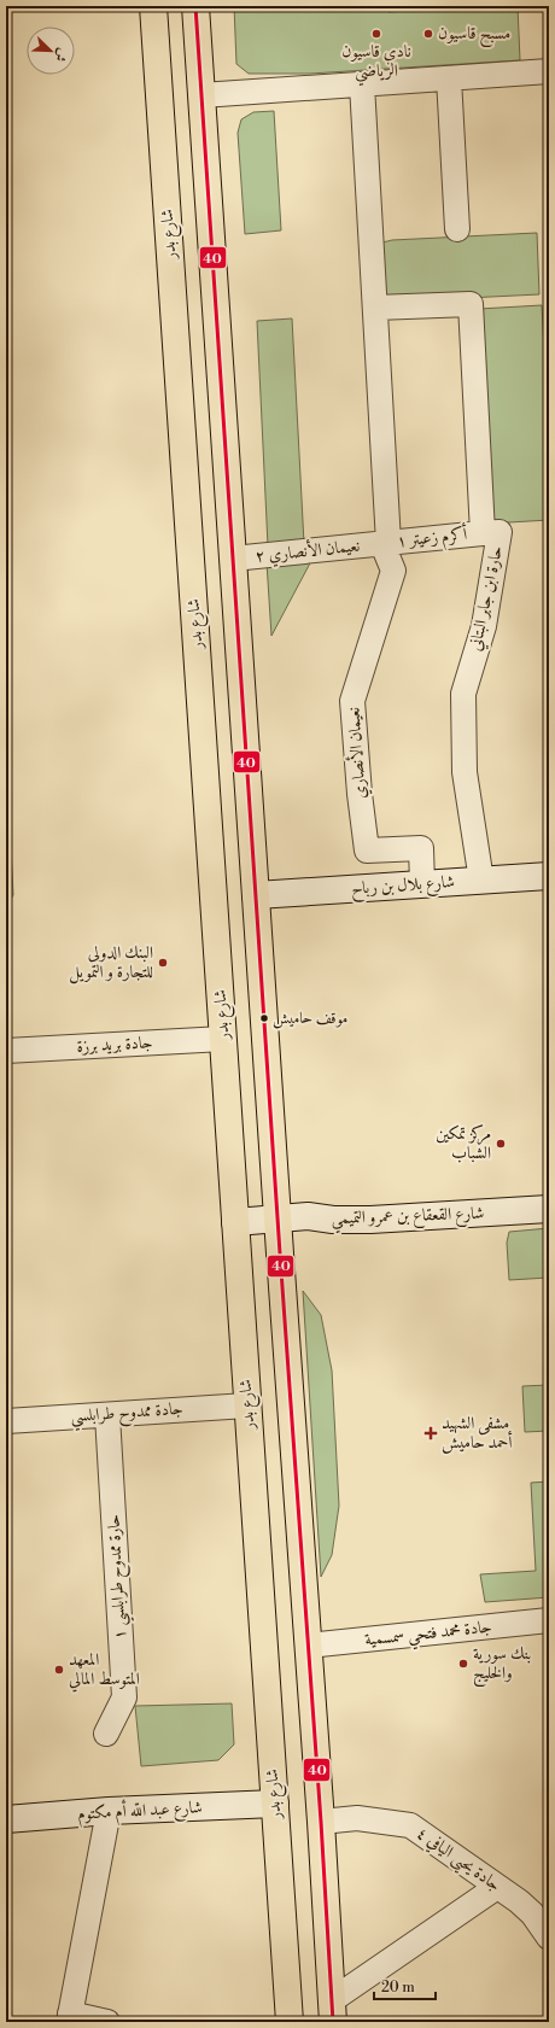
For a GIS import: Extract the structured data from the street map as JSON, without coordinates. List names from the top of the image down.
{
  "streets": {
    "main road": [
      "شارع بدر",
      "شارع بلال بن رباح",
      "شارع القعقاع بن عمرو التميمي",
      "شارع عبد اللّه أم مكتوم"
    ],
    "street": [
      "أكرم زعيتر ١",
      "نعيمان الأنصاري ٢",
      "حارة ابن جابر البتاني",
      "نعيمان الأنصاري",
      "جادة بريد برزة",
      "جادة ممدوح طرابلسي",
      "حارة ممدوح طرابلسي ١",
      "جادة محمد فتحي سمسمية",
      "جادة يحيى اليافي ٤"
    ]
  },
  "crossings": [
    ["شارع بدر", "جادة بريد برزة"],
    ["شارع بدر", "جادة ممدوح طرابلسي"],
    ["شارع بدر", "شارع عبد اللّه أم مكتوم"],
    ["أكرم زعيتر ١", "نعيمان الأنصاري ٢"],
    ["أكرم زعيتر ١", "حارة ابن جابر البتاني"],
    ["أكرم زعيتر ١", "نعيمان الأنصاري"],
    ["نعيمان الأنصاري ٢", "نعيمان الأنصاري"],
    ["حارة ابن جابر البتاني", "شارع بلال بن رباح"],
    ["نعيمان الأنصاري", "شارع بلال بن رباح"],
    ["جادة ممدوح طرابلسي", "حارة ممدوح طرابلسي ١"]
  ],
  "places": {
    "other": [
      "نادي قاسيون الرياضي",
      "مسبح قاسيون",
      "البنك الدولي للتجارة و التمويل",
      "موقف حاميش",
      "مركز تمكين الشباب",
      "بنك سورية والخليج",
      "المعهد المتوسط المالي"
    ],
    "health": ["مشفى الشهيد أحمد حاميش"]
  },
  "lines": ["transit line 40"],
  "scale_bar": "20 m",
  "north": "bottom right"
}
